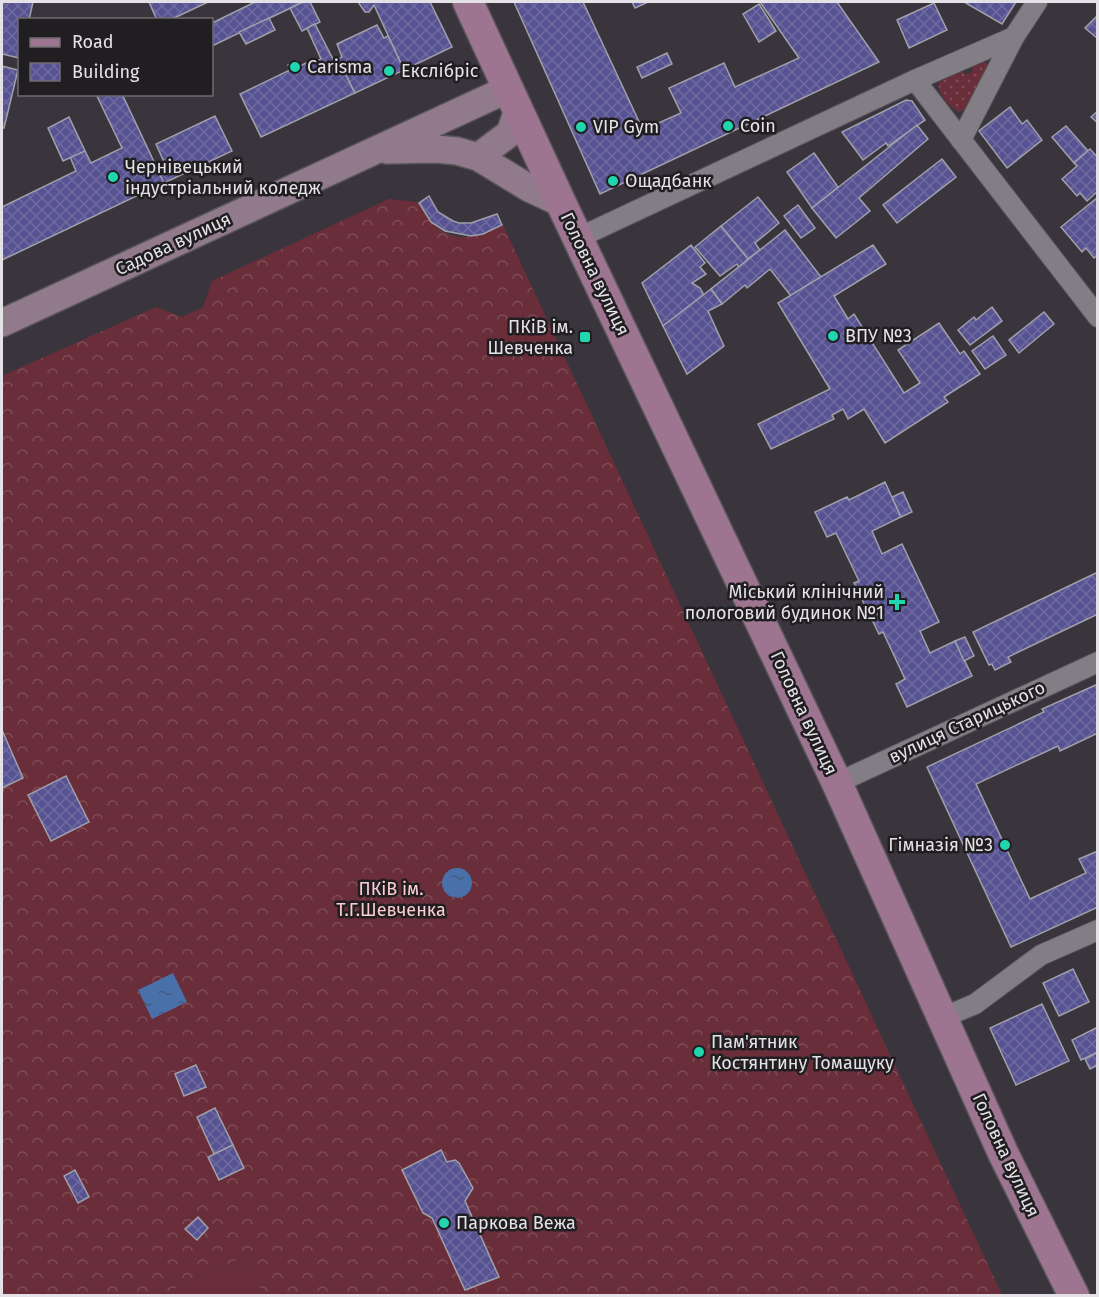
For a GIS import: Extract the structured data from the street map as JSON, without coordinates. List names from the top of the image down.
{
  "streets": {
    "main road": ["Садова вулиця", "Головна вулиця"],
    "street": ["вулиця Старицького"]
  },
  "crossings": [
    ["Садова вулиця", "Головна вулиця"],
    ["Головна вулиця", "вулиця Старицького"]
  ],
  "parks": ["ПКіВ ім. Т.Г.Шевченка"],
  "places": {
    "other": [
      "Carisma",
      "Екслібріс",
      "Coin",
      "VIP Gym",
      "Чернівецький індустріальний коледж",
      "Ощадбанк",
      "ВПУ №3",
      "Гімназія №3",
      "Пам'ятник Костянтину Томащуку",
      "Паркова Вежа"
    ],
    "transit": ["ПКіВ ім. Шевченка"],
    "health": ["Міський клінічний пологовий будинок №1"]
  },
  "legend": ["Road", "Building"]
}
